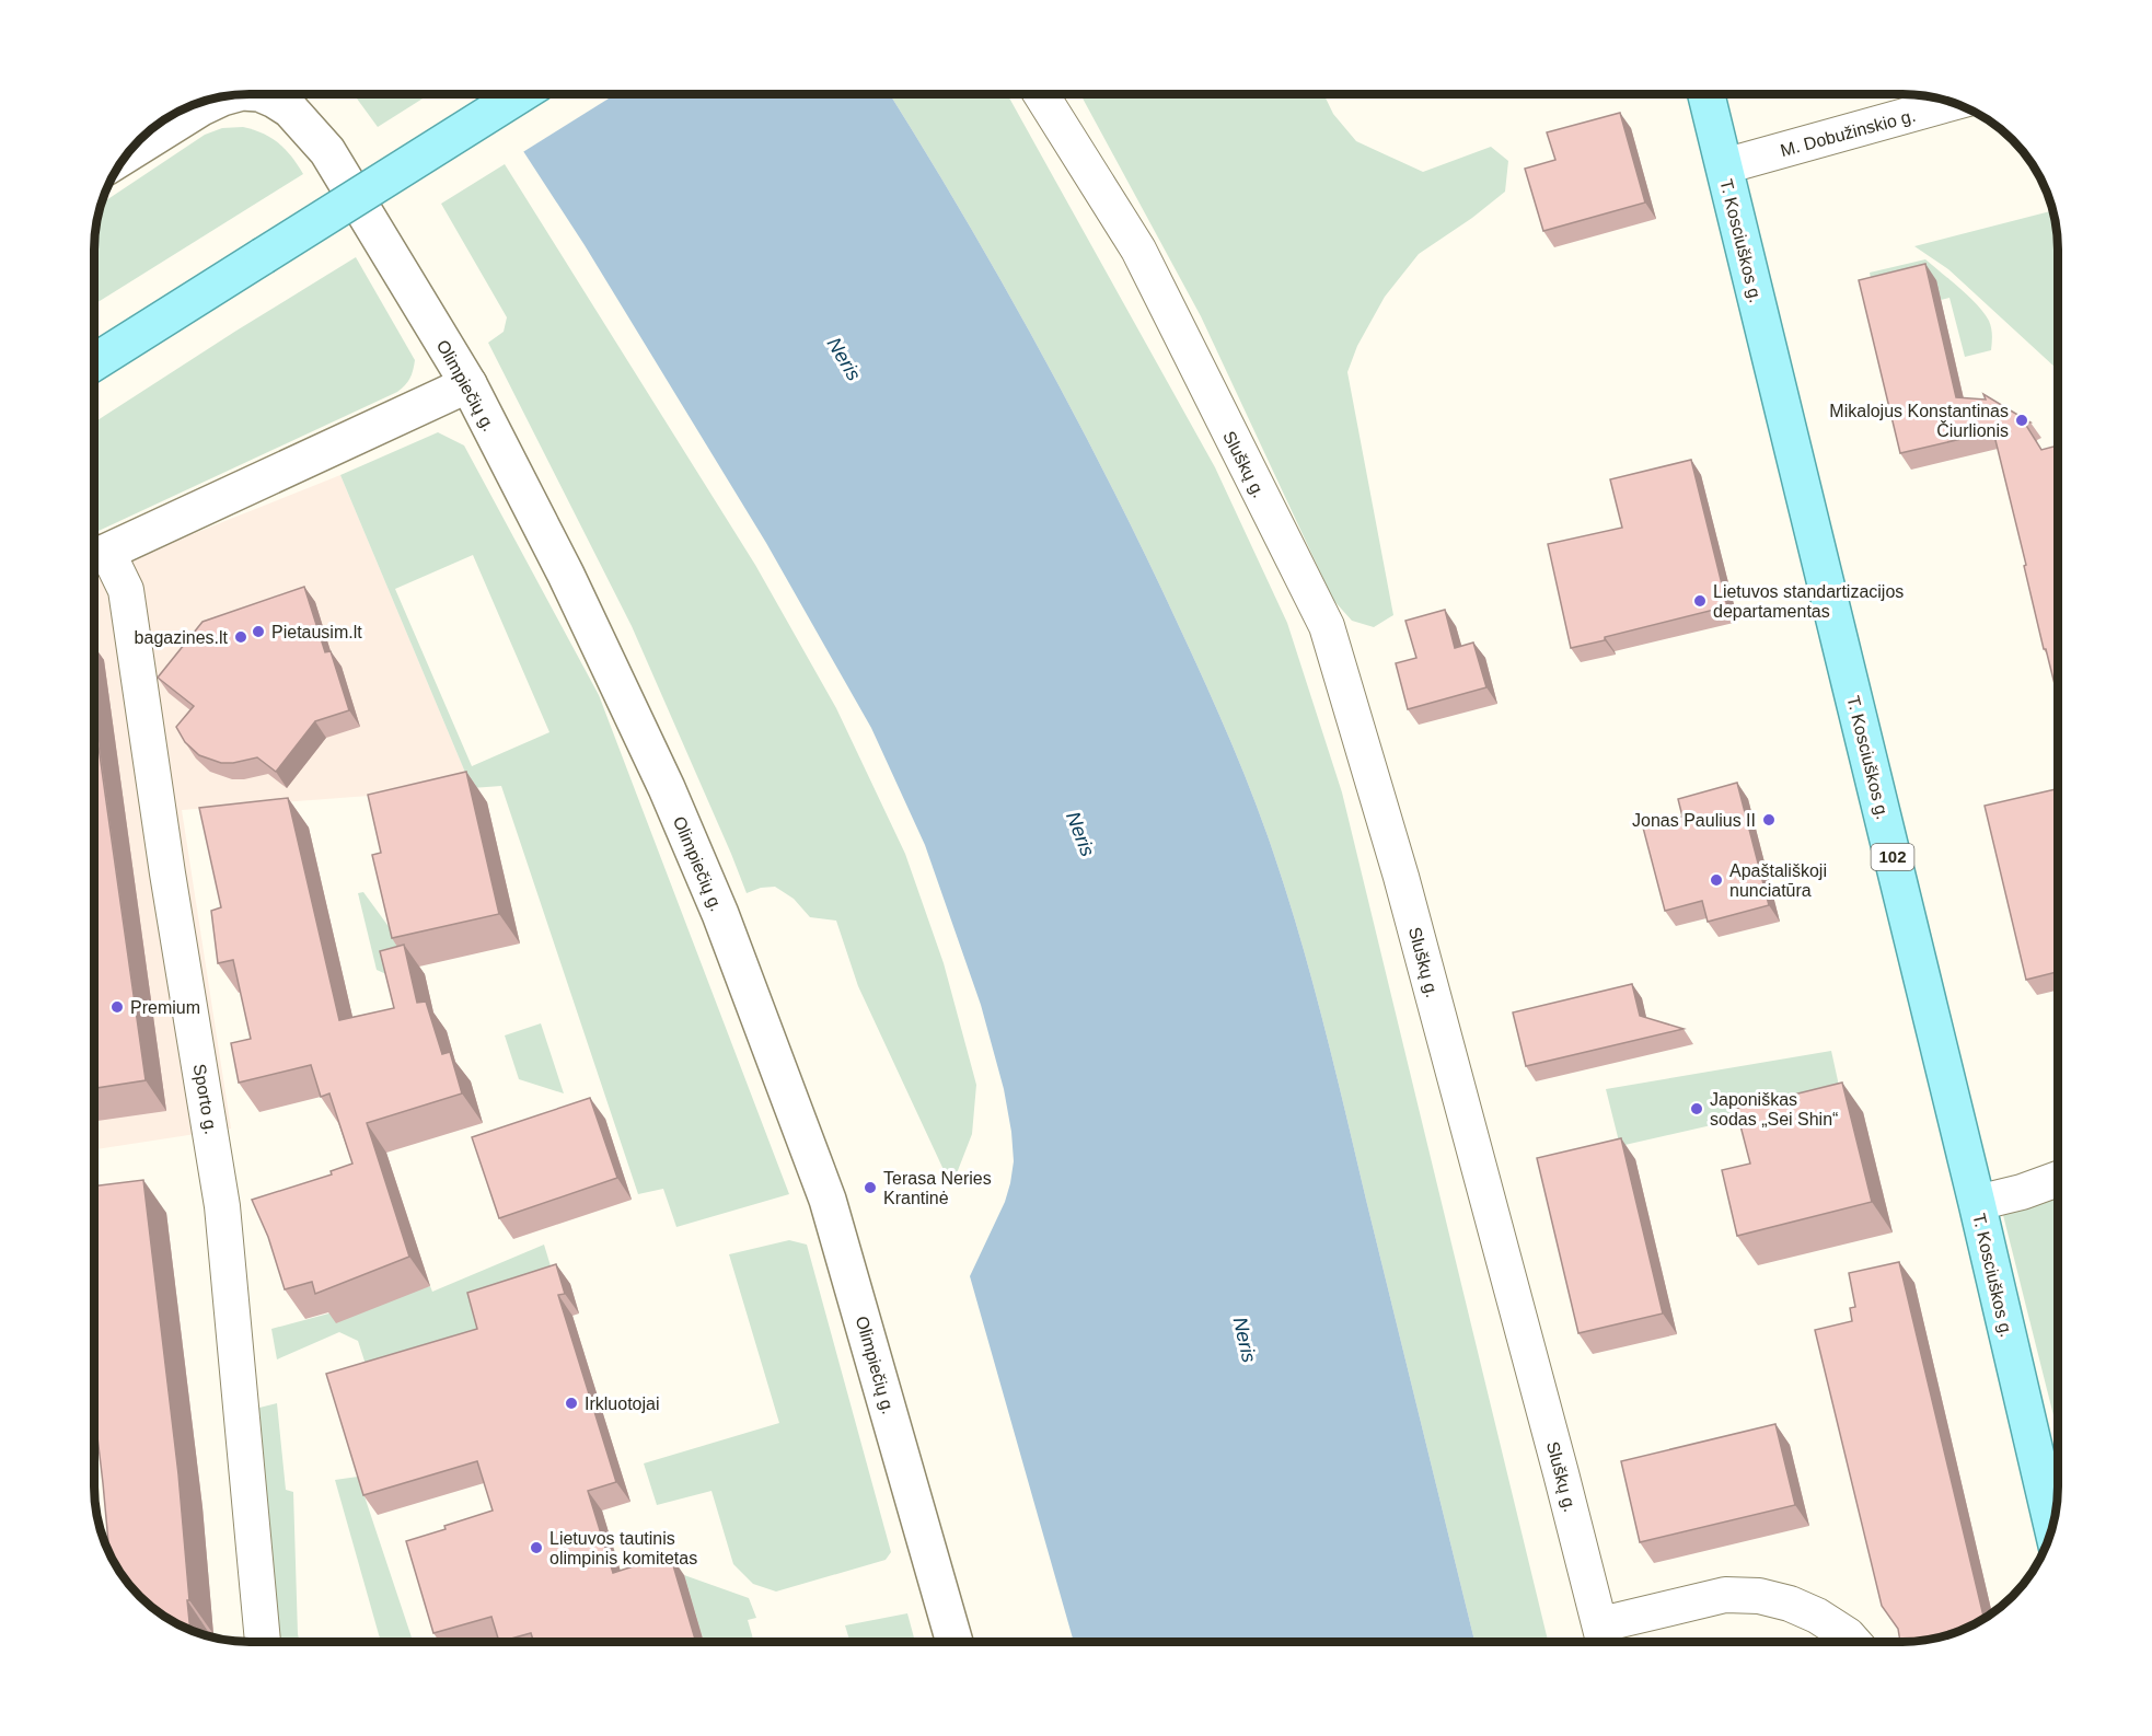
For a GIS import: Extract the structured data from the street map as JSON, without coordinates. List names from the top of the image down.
{
  "streets": {
    "main road": ["T. Kosciuškos g.", "102"],
    "street": [
      "M. Dobužinskio g.",
      "Olimpiečių g.",
      "Sluškų g.",
      "Sporto g."
    ]
  },
  "crossings": [
    ["M. Dobužinskio g.", "T. Kosciuškos g."]
  ],
  "water": ["Neris"],
  "places": [
    "Mikalojus Konstantinas Čiurlionis",
    "Lietuvos standartizacijos departamentas",
    "Pietausim.lt",
    "bagazines.lt",
    "Jonas Paulius II",
    "Apaštališkoji nunciatūra",
    "Premium",
    "Japoniškas sodas „Sei Shin“",
    "Terasa Neries Krantinė",
    "Irkluotojai",
    "Lietuvos tautinis olimpinis komitetas"
  ]
}
